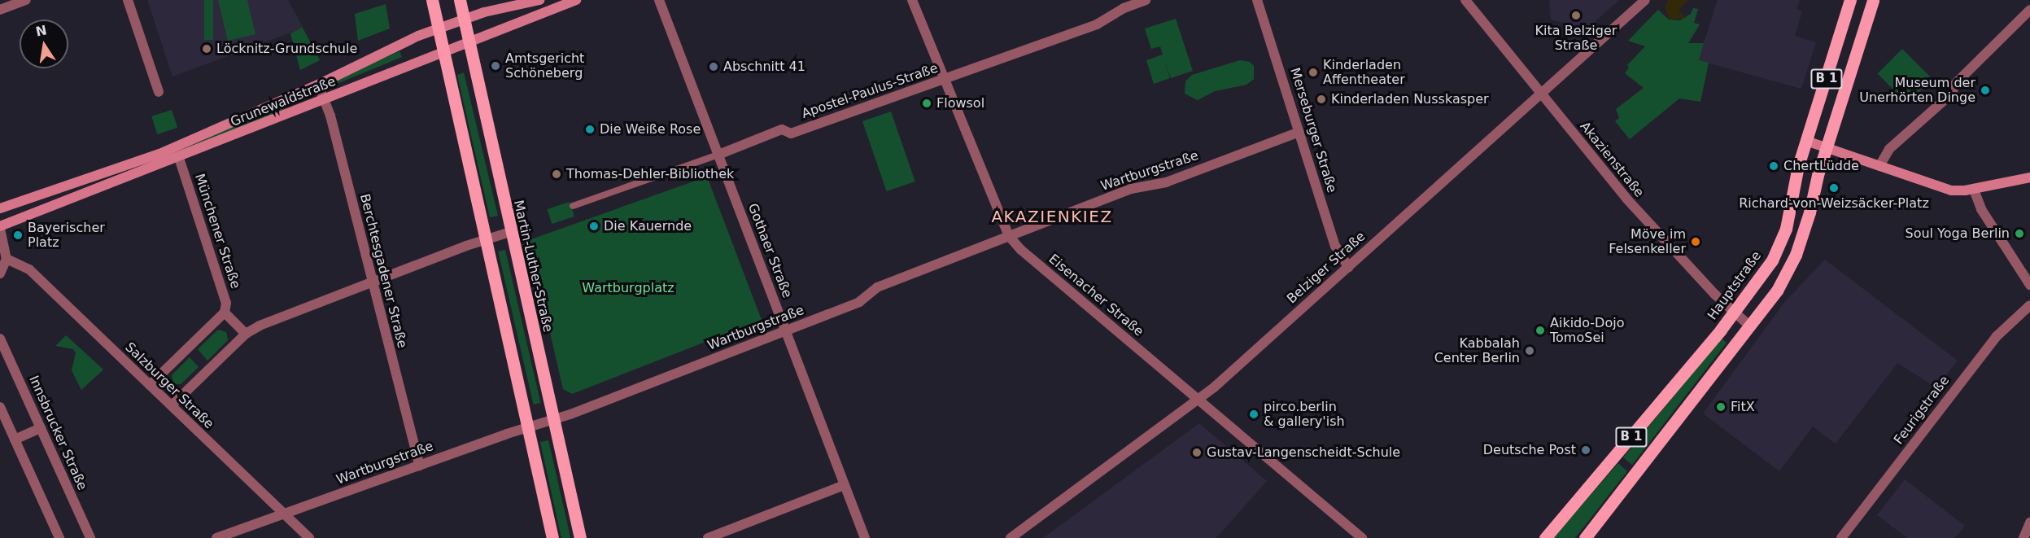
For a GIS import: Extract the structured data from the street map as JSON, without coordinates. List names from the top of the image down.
{
  "streets": {
    "main road": [
      "B 1",
      "Grunewaldstraße",
      "Martin-Luther-Straße",
      "Hauptstraße"
    ],
    "street": [
      "Apostel-Paulus-Straße",
      "Merseburger Straße",
      "Akazienstraße",
      "Wartburgstraße",
      "Münchener Straße",
      "Gothaer Straße",
      "Belziger Straße",
      "Berchtesgadener Straße",
      "Eisenacher Straße",
      "Salzburger Straße",
      "Feurigstraße",
      "Innsbrucker Straße"
    ]
  },
  "crossings": [
    ["B 1", "Akazienstraße"],
    ["Apostel-Paulus-Straße", "Gothaer Straße"],
    ["Apostel-Paulus-Straße", "Eisenacher Straße"],
    ["Grunewaldstraße", "Münchener Straße"],
    ["Grunewaldstraße", "Martin-Luther-Straße"],
    ["Grunewaldstraße", "Berchtesgadener Straße"],
    ["Merseburger Straße", "Wartburgstraße"],
    ["Merseburger Straße", "Belziger Straße"],
    ["Akazienstraße", "Belziger Straße"],
    ["Akazienstraße", "Hauptstraße"],
    ["Wartburgstraße", "Gothaer Straße"],
    ["Wartburgstraße", "Martin-Luther-Straße"],
    ["Wartburgstraße", "Berchtesgadener Straße"],
    ["Wartburgstraße", "Eisenacher Straße"],
    ["Wartburgstraße", "Salzburger Straße"],
    ["Belziger Straße", "Eisenacher Straße"]
  ],
  "districts": ["AKAZIENKIEZ"],
  "parks": ["Wartburgplatz"],
  "places": [
    "Kita Belziger Straße",
    "Löcknitz-Grundschule",
    "Amtsgericht Schöneberg",
    "Abschnitt 41",
    "Kinderladen Affentheater",
    "Museum der Unerhörten Dinge",
    "Kinderladen Nusskasper",
    "Flowsol",
    "Die Weiße Rose",
    "ChertLüdde",
    "Thomas-Dehler-Bibliothek",
    "Richard-von-Weizsäcker-Platz",
    "Die Kauernde",
    "Soul Yoga Berlin",
    "Bayerischer Platz",
    "Möve im Felsenkeller",
    "Aikido-Dojo TomoSei",
    "Kabbalah Center Berlin",
    "FitX",
    "pirco.berlin & gallery'ish",
    "Deutsche Post",
    "Gustav-Langenscheidt-Schule"
  ],
  "north": "top"
}
